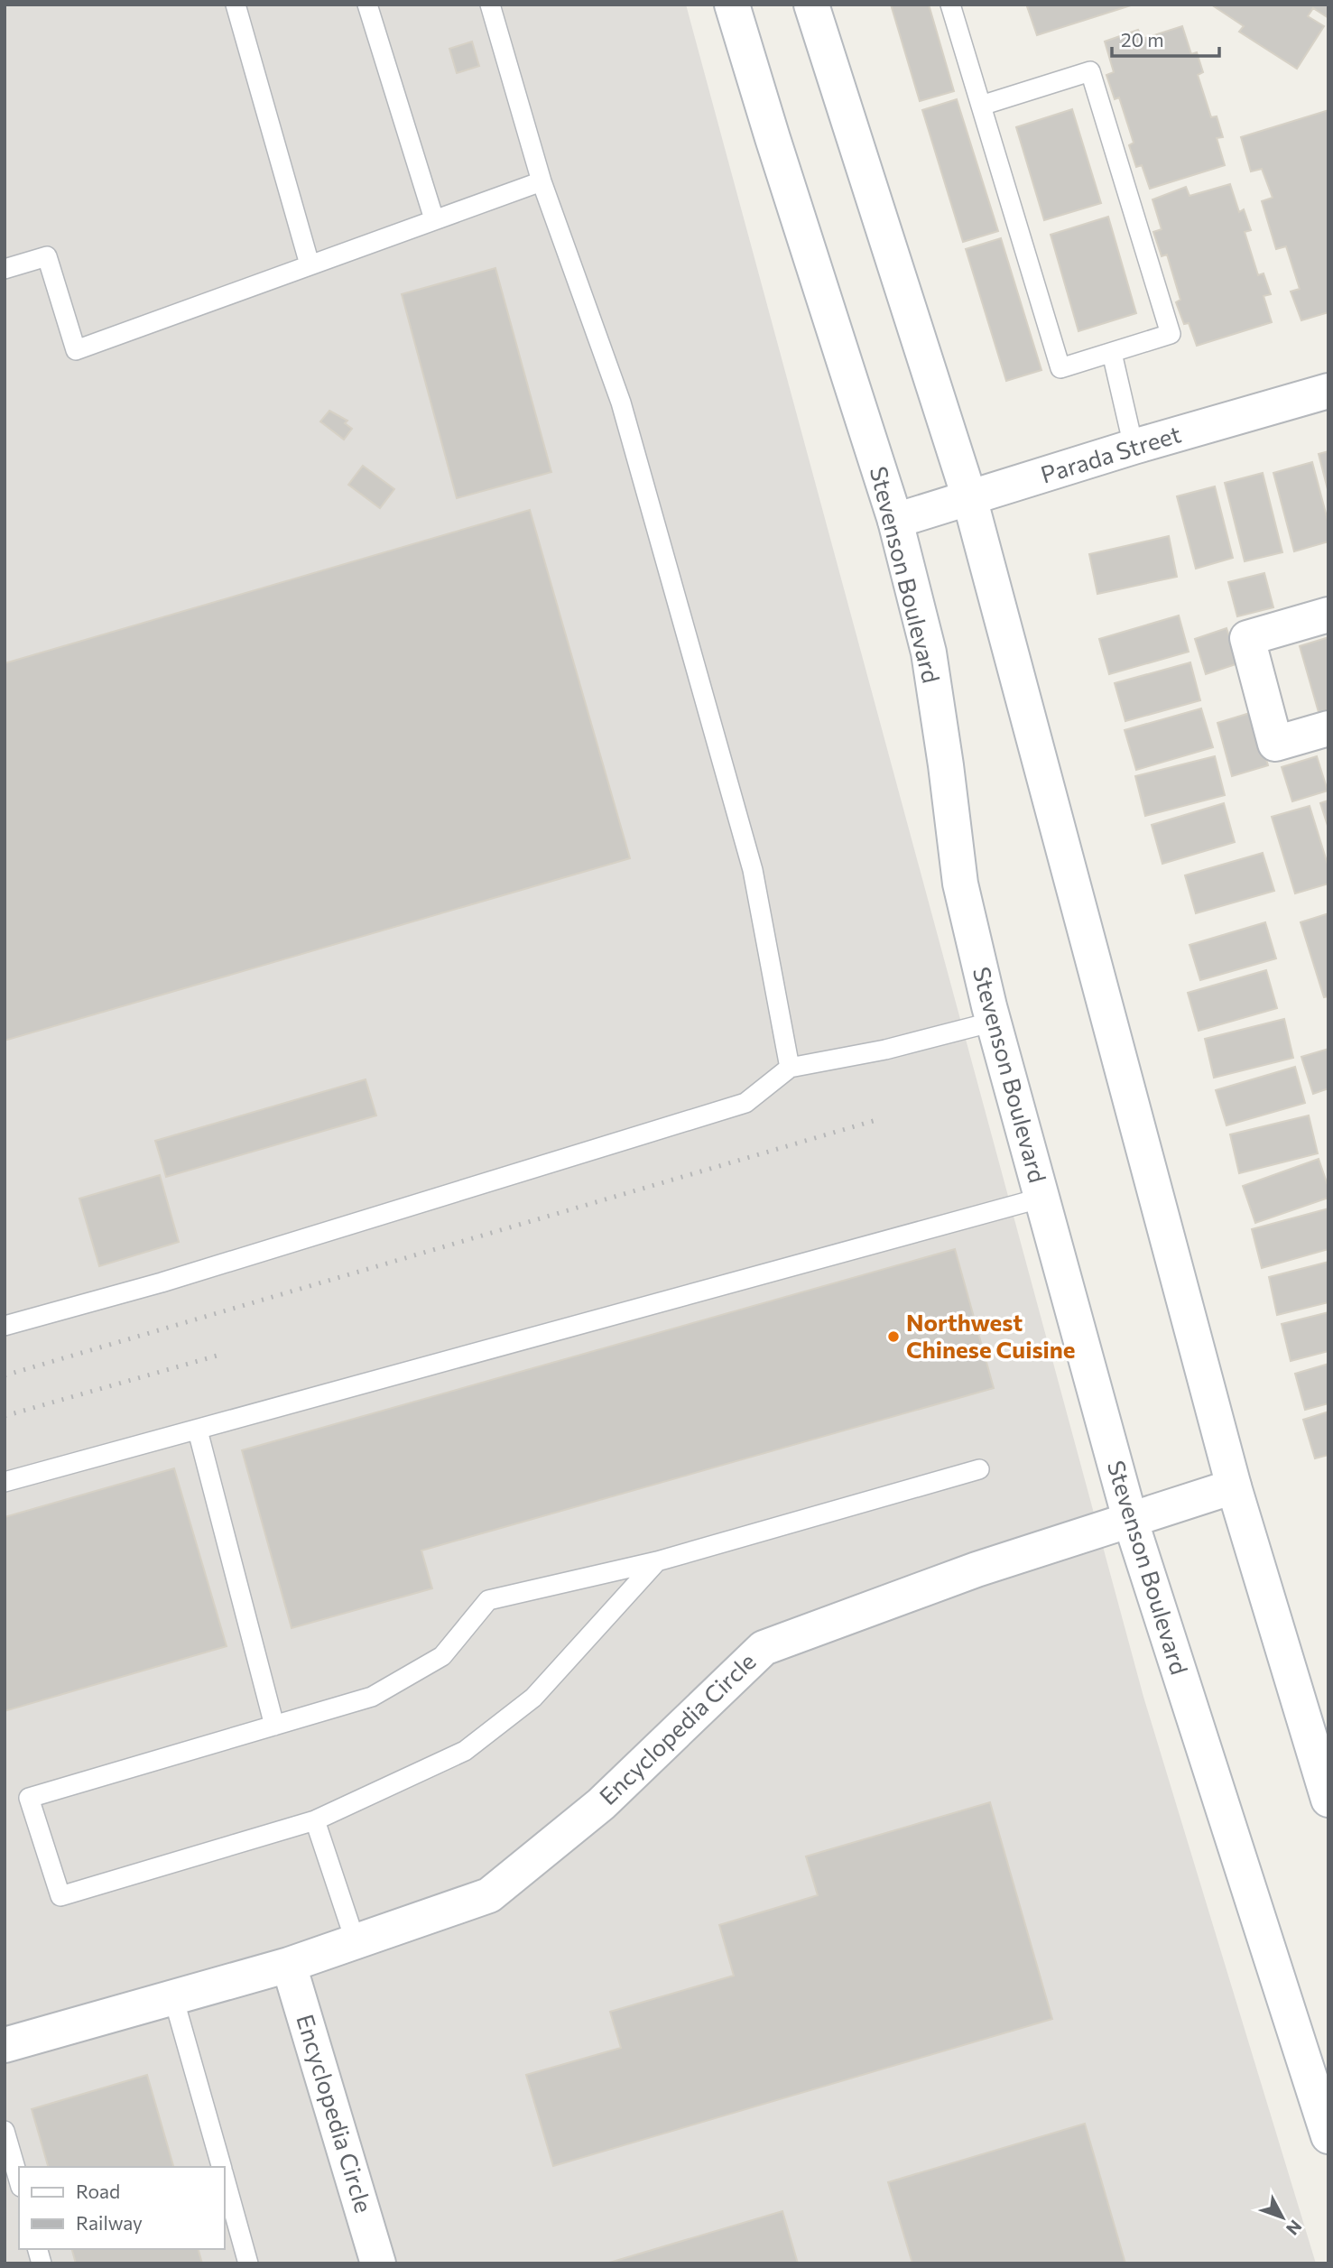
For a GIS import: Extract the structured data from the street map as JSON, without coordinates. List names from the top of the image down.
{
  "streets": {
    "main road": ["Parada Street", "Stevenson Boulevard", "Encyclopedia Circle"]
  },
  "crossings": [
    ["Parada Street", "Stevenson Boulevard"],
    ["Stevenson Boulevard", "Encyclopedia Circle"]
  ],
  "places": ["Northwest Chinese Cuisine"],
  "legend": ["Road", "Railway"],
  "scale_bar": "20 m",
  "north": "bottom right"
}
